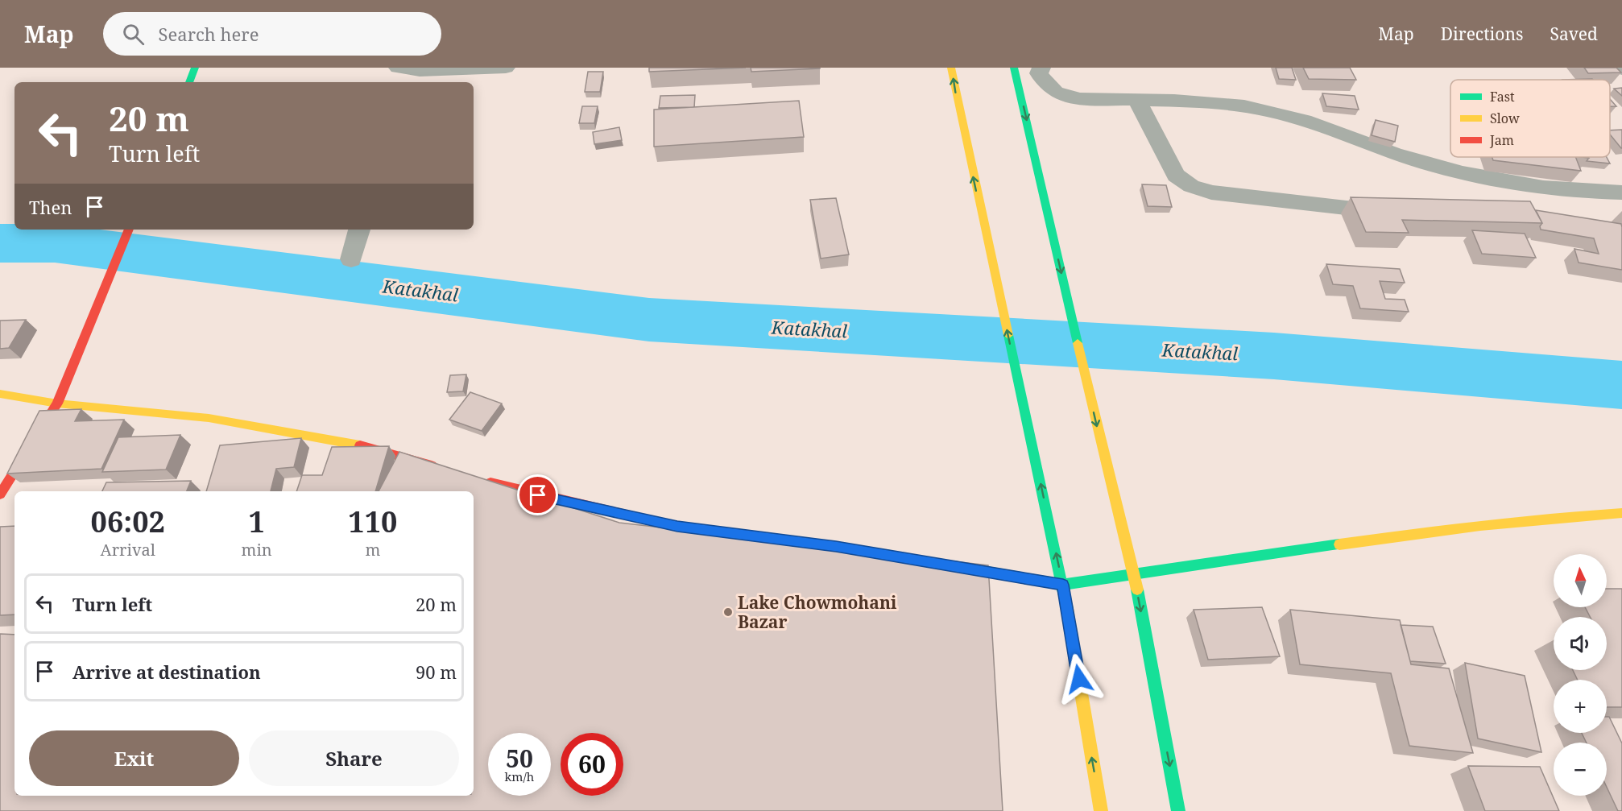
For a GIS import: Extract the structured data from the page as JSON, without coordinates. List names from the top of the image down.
{
  "water": ["Katakhal"],
  "places": ["Lake Chowmohani Bazar"],
  "legend": ["Fast", "Slow", "Jam"],
  "north": "top",
  "page": {
    "header": "Map",
    "search": "Search here",
    "nav": ["Map", "Directions", "Saved"],
    "turn": ["20 m", "Turn left"],
    "then": "Then",
    "eta": [
      "06:02",
      "Arrival",
      "1",
      "min",
      "110",
      "m"
    ],
    "map_buttons": ["+", "−"],
    "list": [
      {
        "name": "Turn left",
        "value": "20 m"
      },
      {
        "name": "Arrive at destination",
        "value": "90 m"
      }
    ],
    "buttons": ["Exit", "Share"],
    "speed": "50 km/h",
    "limit": "60"
  }
}
